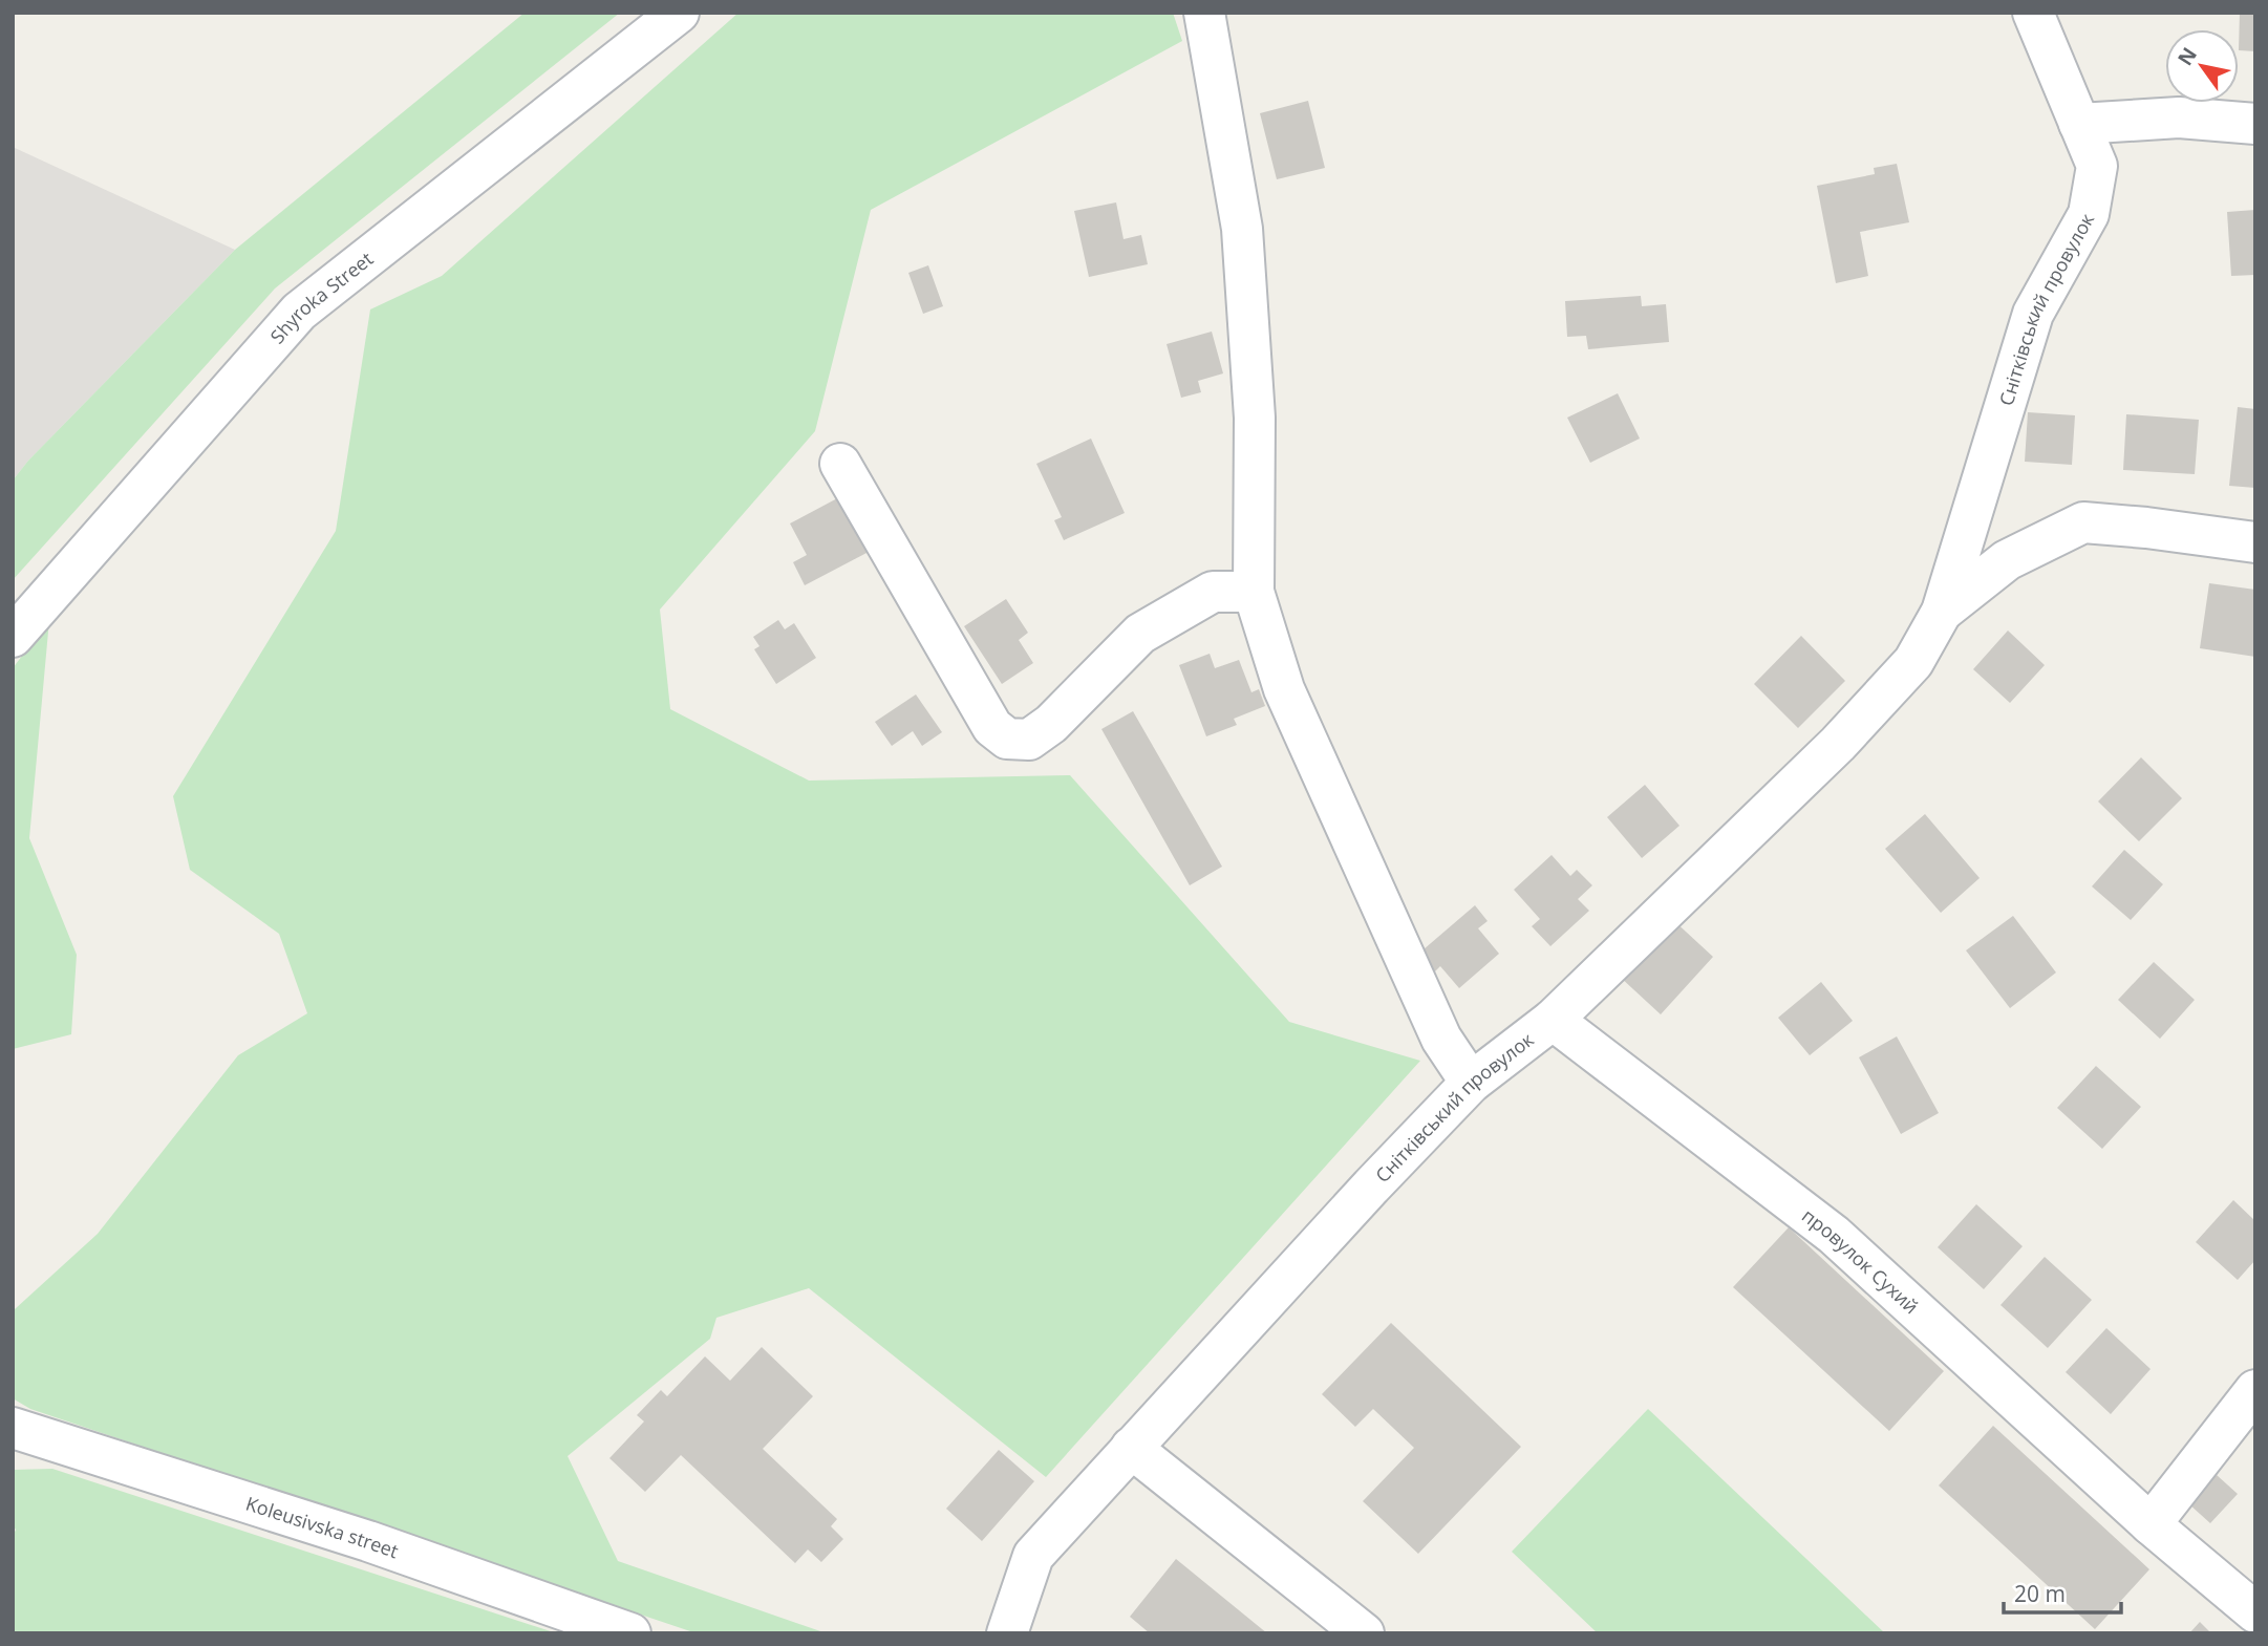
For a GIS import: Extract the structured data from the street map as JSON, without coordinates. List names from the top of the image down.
{
  "streets": {
    "street": [
      "Shyroka Street",
      "Снітківський провулок",
      "провулок Сухий",
      "Koleusivska street"
    ]
  },
  "crossings": [
    ["Снітківський провулок", "провулок Сухий"]
  ],
  "scale_bar": "20 m",
  "north": "top left"
}
